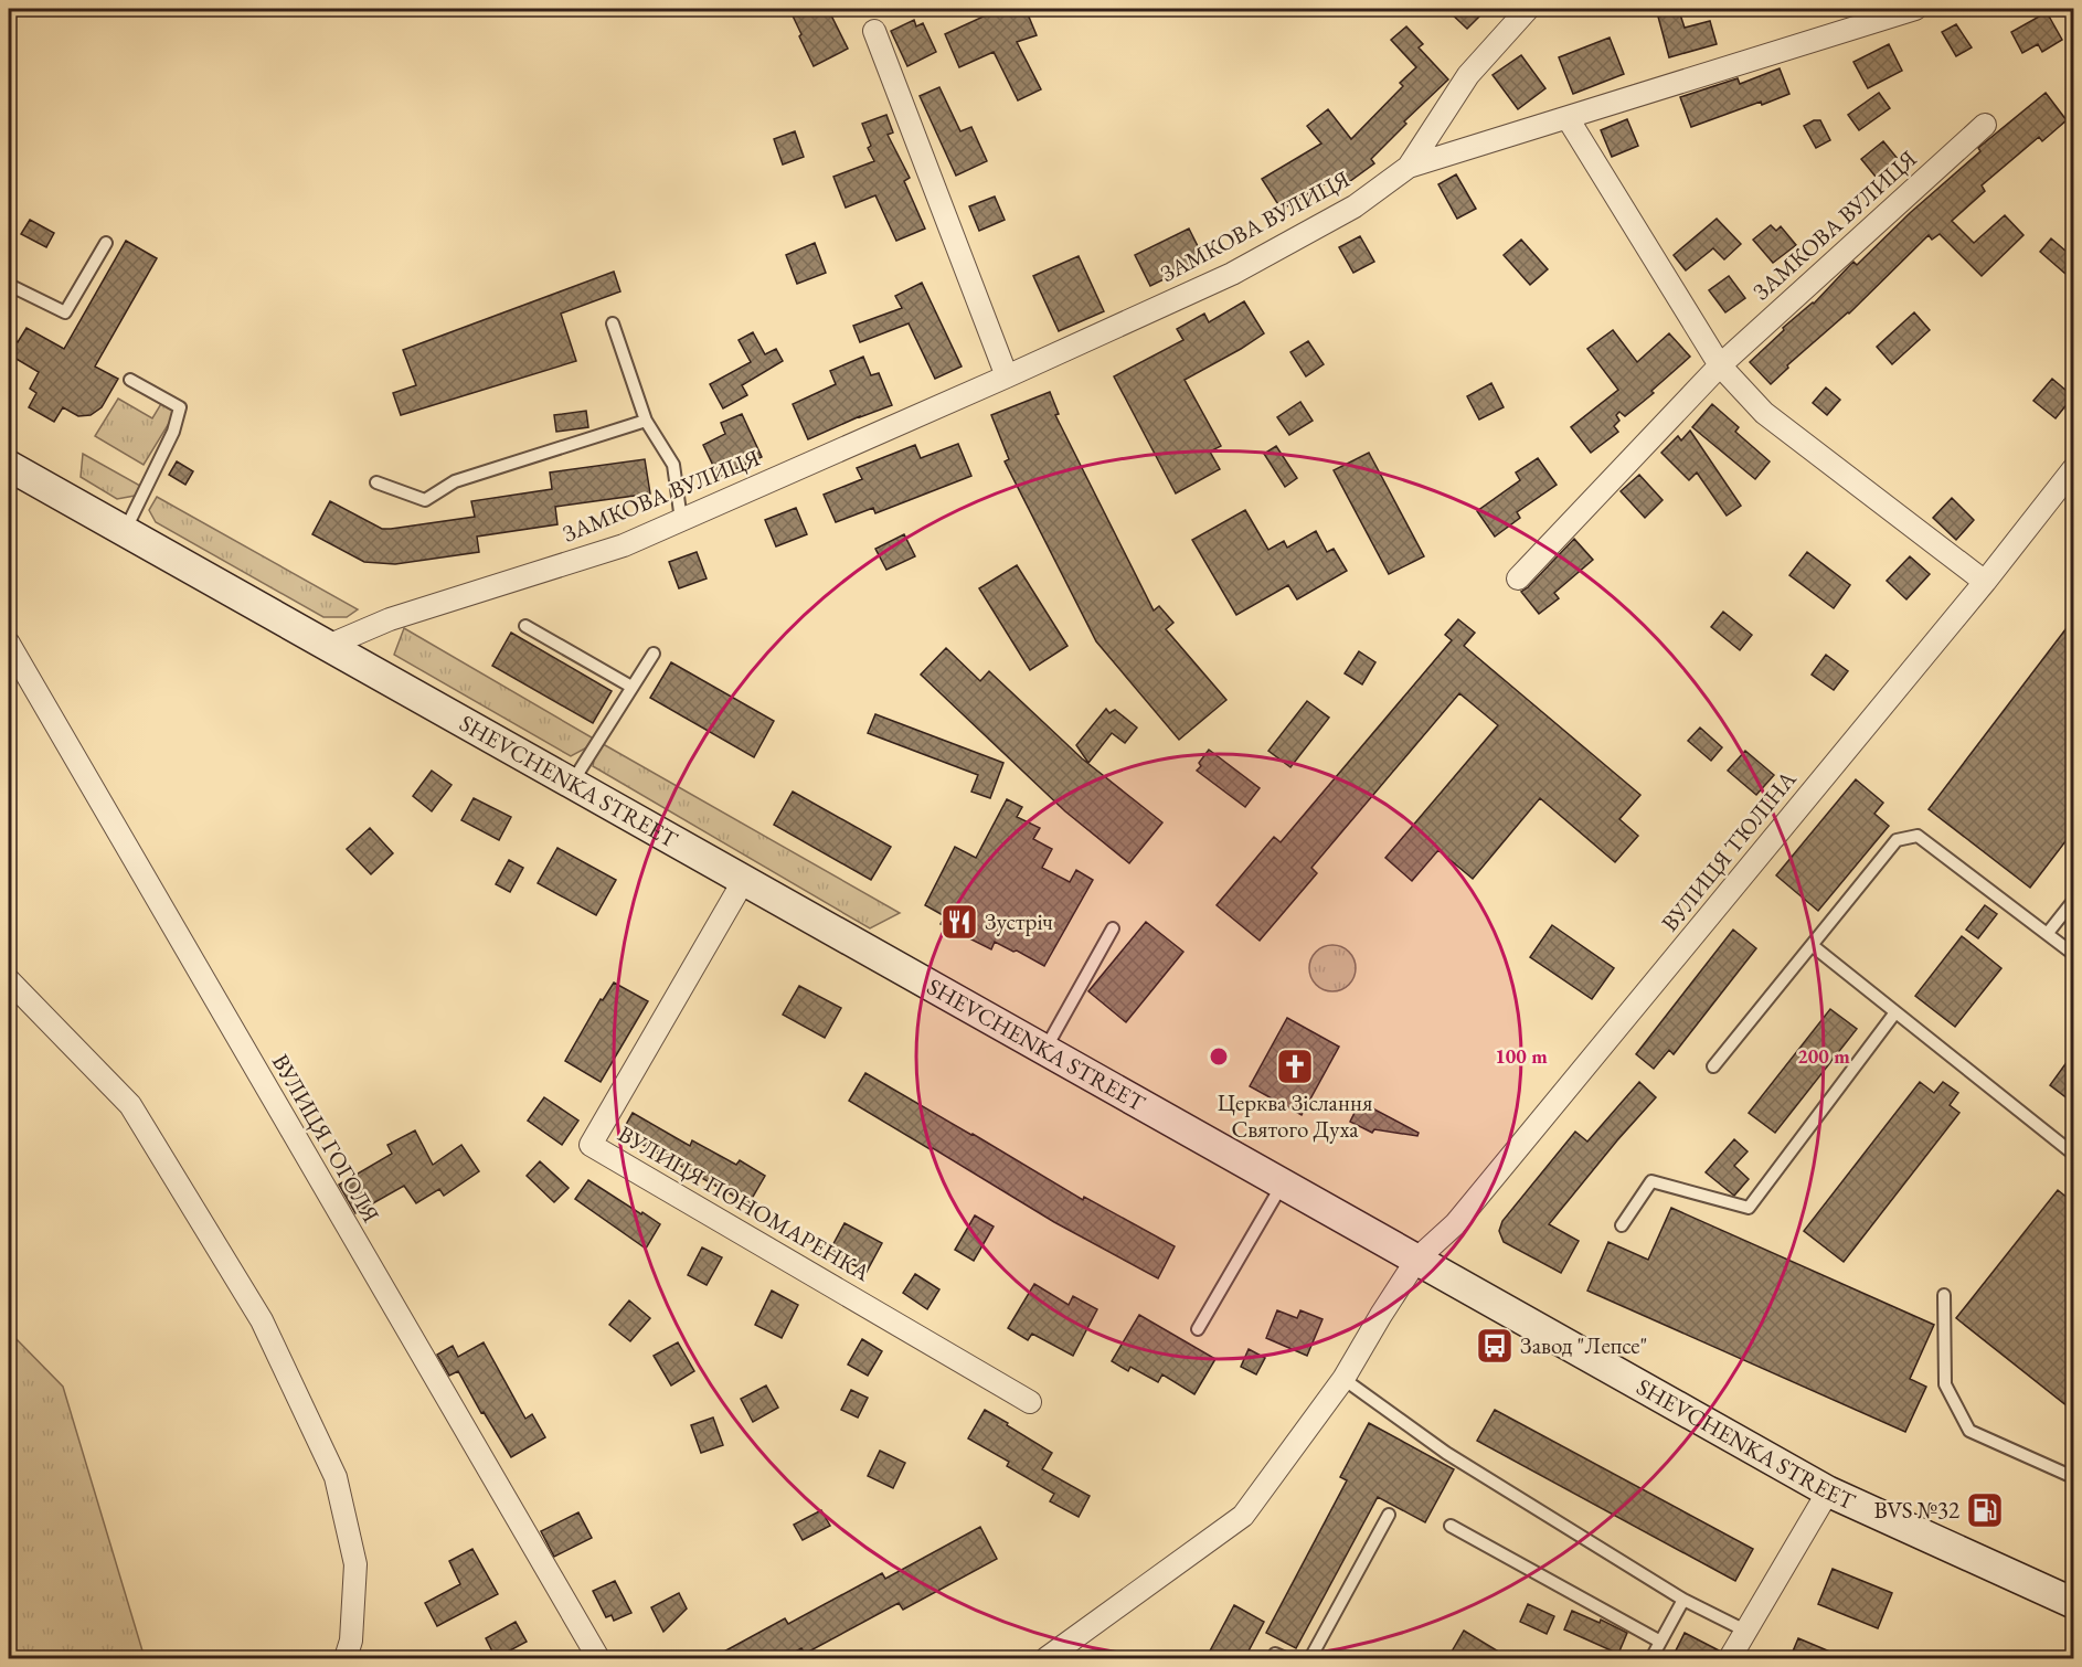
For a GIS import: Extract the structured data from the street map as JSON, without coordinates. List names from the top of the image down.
{
  "streets": {
    "main road": ["SHEVCHENKA STREET"],
    "street": [
      "ЗАМКОВА ВУЛИЦЯ",
      "ВУЛИЦЯ ТЮЛІНА",
      "ВУЛИЦЯ ГОГОЛЯ",
      "ВУЛИЦЯ ПОНОМАРЕНКА"
    ]
  },
  "crossings": [
    ["ЗАМКОВА ВУЛИЦЯ", "SHEVCHENKA STREET"],
    ["SHEVCHENKA STREET", "ВУЛИЦЯ ТЮЛІНА"],
    ["SHEVCHENKA STREET", "ВУЛИЦЯ ПОНОМАРЕНКА"]
  ],
  "places": {
    "restaurant": ["Зустріч"],
    "church": ["Церква Зіслання Святого Духа"],
    "bus stop": ["Завод \"Лепсе\""],
    "fuel station": ["BVS №32"]
  },
  "rings": ["100 m", "200 m"]
}
